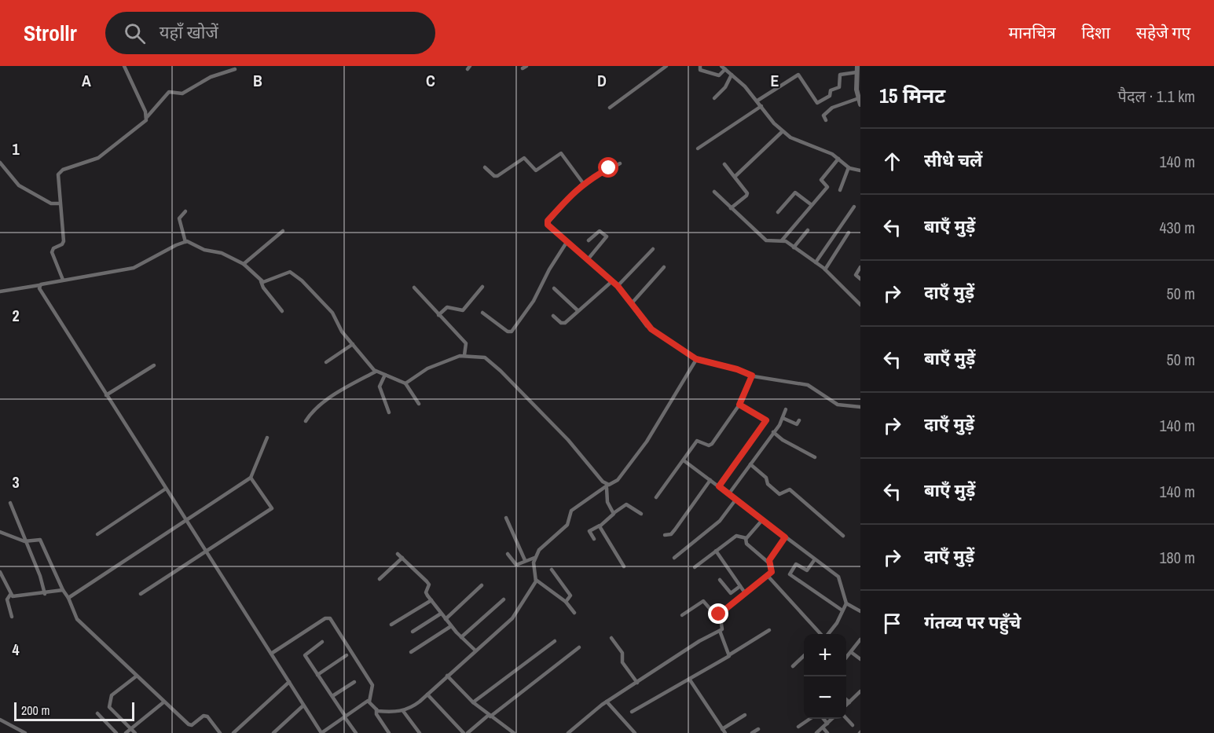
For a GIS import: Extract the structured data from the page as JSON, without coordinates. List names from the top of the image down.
{
  "scale_bar": "200 m",
  "page": {
    "header": "Strollr",
    "search": "यहाँ खोजें",
    "nav": ["मानचित्र", "दिशा", "सहेजे गए"],
    "heading": ["15 मिनट", "पैदल · 1.1 km"],
    "list": [
      ["सीधे चलें", "140 m"],
      ["बाएँ मुड़ें", "430 m"],
      ["दाएँ मुड़ें", "50 m"],
      ["बाएँ मुड़ें", "50 m"],
      ["दाएँ मुड़ें", "140 m"],
      ["बाएँ मुड़ें", "140 m"],
      ["दाएँ मुड़ें", "180 m"],
      "गंतव्य पर पहुँचे"
    ],
    "map_buttons": ["+", "−"],
    "scale": "200 m"
  },
  "grid": {
    "columns": [
      "A",
      "B",
      "C",
      "D",
      "E"
    ],
    "rows": [
      "1",
      "2",
      "3",
      "4"
    ]
  }
}
